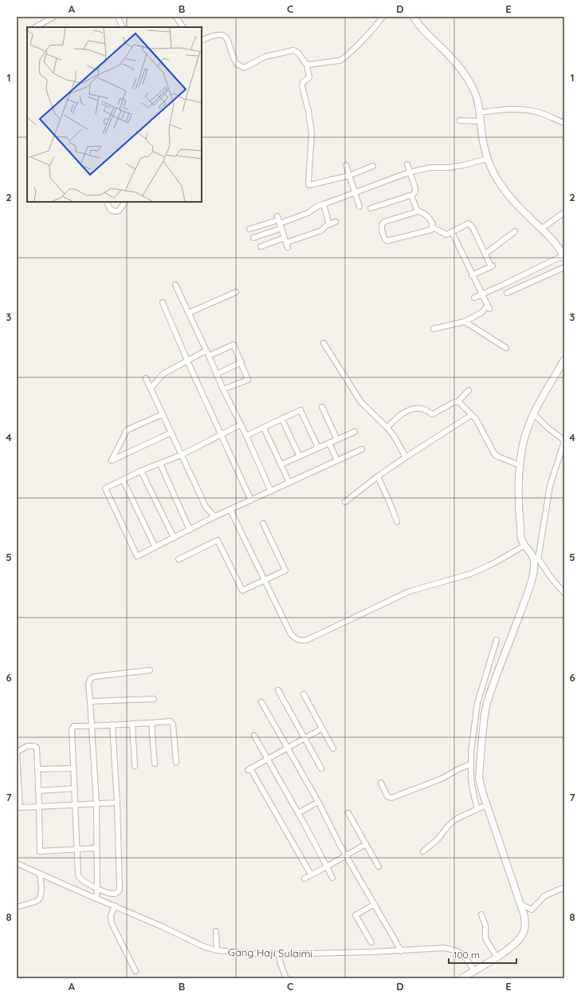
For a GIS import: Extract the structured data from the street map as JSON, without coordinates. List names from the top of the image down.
{
  "streets": {
    "street": ["Gang Haji Sulaimi"]
  },
  "scale_bar": "100 m",
  "grid": {
    "columns": [
      "A",
      "B",
      "C",
      "D",
      "E"
    ],
    "rows": [
      "1",
      "2",
      "3",
      "4",
      "5",
      "6",
      "7",
      "8"
    ]
  }
}
